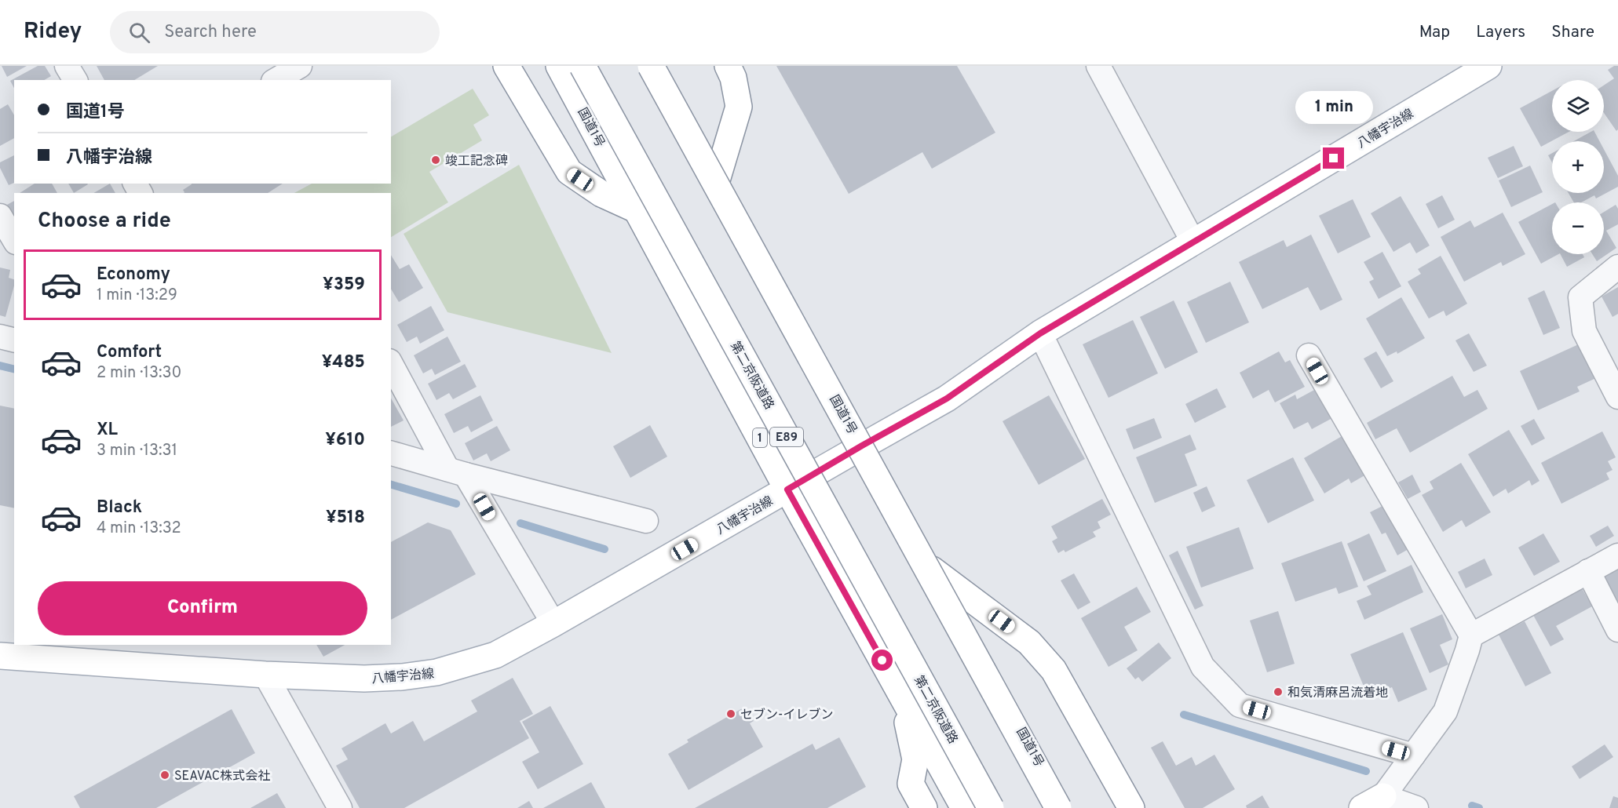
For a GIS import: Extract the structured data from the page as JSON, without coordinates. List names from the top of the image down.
{
  "streets": {
    "main road": [
      "国道1号",
      "八幡宇治線",
      "第二京阪道路",
      "E89",
      "1"
    ]
  },
  "crossings": [
    ["国道1号", "八幡宇治線"]
  ],
  "places": [
    "竣工記念碑",
    "和気清麻呂流着地",
    "セブン-イレブン",
    "SEAVAC株式会社"
  ],
  "page": {
    "header": "Ridey",
    "search": "Search here",
    "nav": ["Map", "Layers", "Share"],
    "map_buttons": ["+", "−"],
    "banner": ["国道1号", "八幡宇治線"],
    "bubble": "1 min",
    "heading": "Choose a ride",
    "list": [
      {
        "name": "Economy",
        "note": "1 min · 13:29",
        "value": "¥359"
      },
      {
        "name": "Comfort",
        "note": "2 min · 13:30",
        "value": "¥485"
      },
      {
        "name": "XL",
        "note": "3 min · 13:31",
        "value": "¥610"
      },
      {
        "name": "Black",
        "note": "4 min · 13:32",
        "value": "¥518"
      }
    ],
    "buttons": "Confirm"
  }
}
